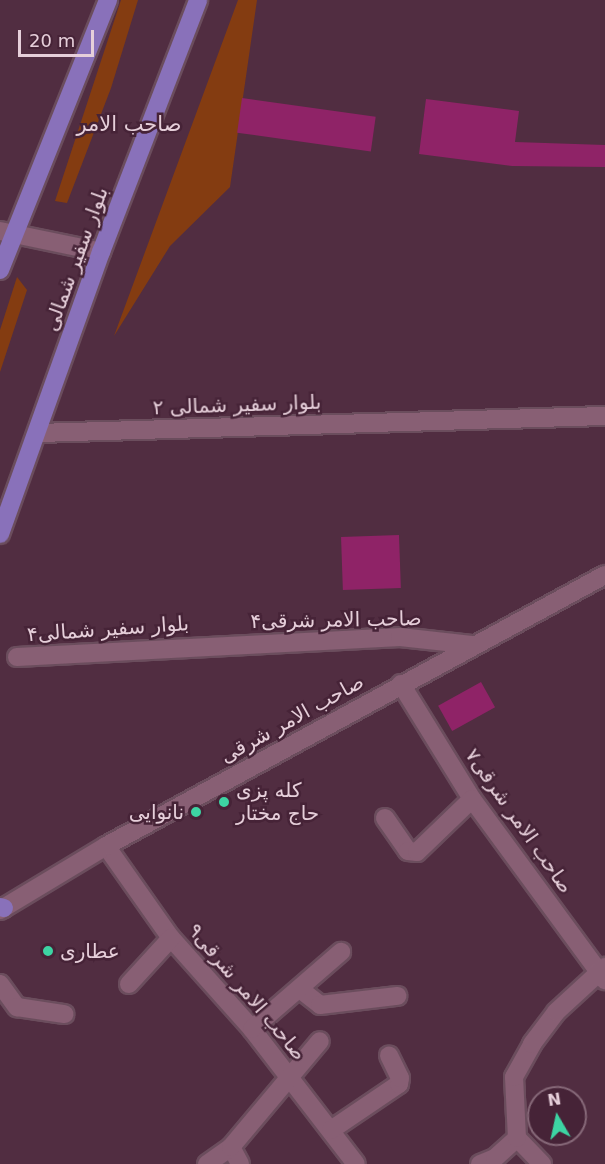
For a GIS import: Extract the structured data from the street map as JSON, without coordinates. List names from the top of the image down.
{
  "streets": {
    "main road": ["بلوار سفیر شمالی"],
    "street": [
      "بلوار سفیر شمالی ۲",
      "صاحب الامر شرقی۴",
      "بلوار سفیر شمالی۴",
      "صاحب الامر شرقی",
      "صاحب الامر شرقی۷",
      "صاحب الامر شرقی۹"
    ]
  },
  "crossings": [
    ["بلوار سفیر شمالی", "بلوار سفیر شمالی ۲"],
    ["صاحب الامر شرقی۴", "بلوار سفیر شمالی۴"],
    ["صاحب الامر شرقی۴", "صاحب الامر شرقی"],
    ["صاحب الامر شرقی", "صاحب الامر شرقی۷"],
    ["صاحب الامر شرقی", "صاحب الامر شرقی۹"]
  ],
  "districts": ["صاحب الامر"],
  "places": ["کله پزی حاج مختار", "نانوایی", "عطاری"],
  "scale_bar": "20 m",
  "north": "top"
}
